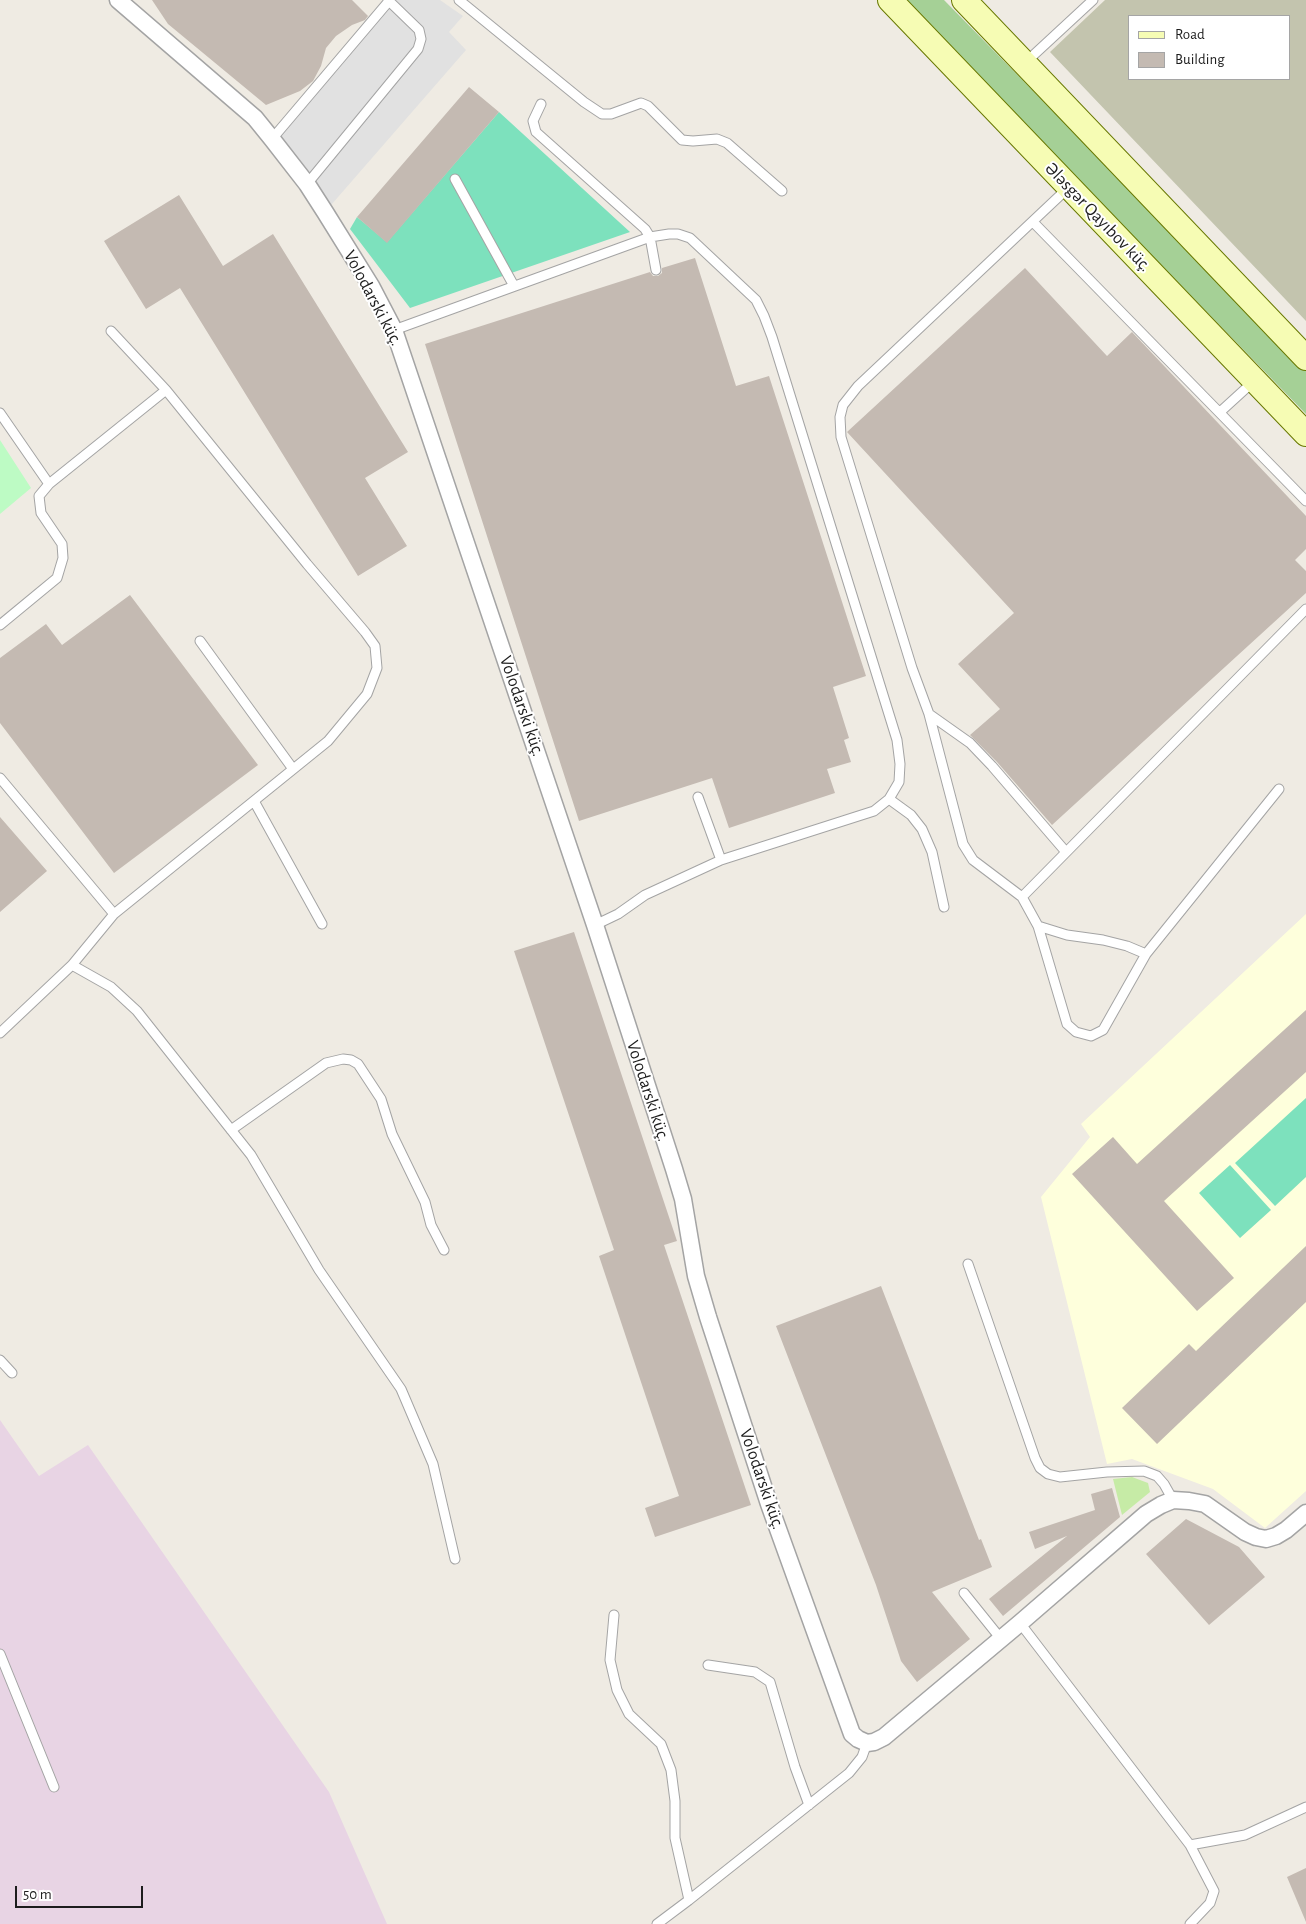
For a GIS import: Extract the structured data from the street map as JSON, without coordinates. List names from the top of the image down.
{
  "streets": {
    "main road": ["Ələsgər Qayıbov küç."],
    "street": ["Volodarski küç."]
  },
  "legend": ["Road", "Building"],
  "scale_bar": "50 m"
}
